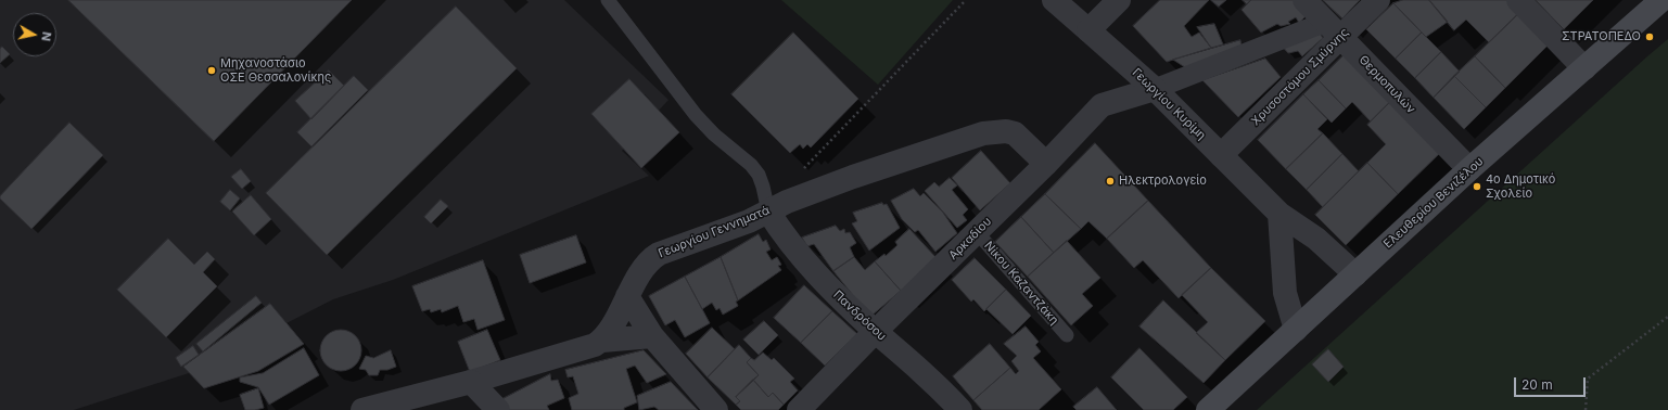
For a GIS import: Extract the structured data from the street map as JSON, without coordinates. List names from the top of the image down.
{
  "streets": {
    "main road": ["Ελευθερίου Βενιζέλου"],
    "street": [
      "Χρυσοστόμου Σμύρνης",
      "Θερμοπυλών",
      "Γεωργίου Κυρίμη",
      "Γεωργίου Γεννηματά",
      "Αρκαδίου",
      "Πανδρόσου"
    ],
    "lane": ["Νίκου Καζαντζάκη"]
  },
  "crossings": [
    ["Χρυσοστόμου Σμύρνης", "Θερμοπυλών"],
    ["Χρυσοστόμου Σμύρνης", "Γεωργίου Κυρίμη"],
    ["Θερμοπυλών", "Ελευθερίου Βενιζέλου"],
    ["Γεωργίου Κυρίμη", "Ελευθερίου Βενιζέλου"],
    ["Γεωργίου Κυρίμη", "Αρκαδίου"],
    ["Γεωργίου Γεννηματά", "Αρκαδίου"],
    ["Γεωργίου Γεννηματά", "Πανδρόσου"],
    ["Αρκαδίου", "Νίκου Καζαντζάκη"],
    ["Αρκαδίου", "Πανδρόσου"]
  ],
  "places": [
    "ΣΤΡΑΤΟΠΕΔΟ",
    "Μηχανοστάσιο ΟΣΕ Θεσσαλονίκης",
    "Ηλεκτρολογείο",
    "4ο Δημοτικό Σχολείο"
  ],
  "scale_bar": "20 m",
  "north": "right"
}
